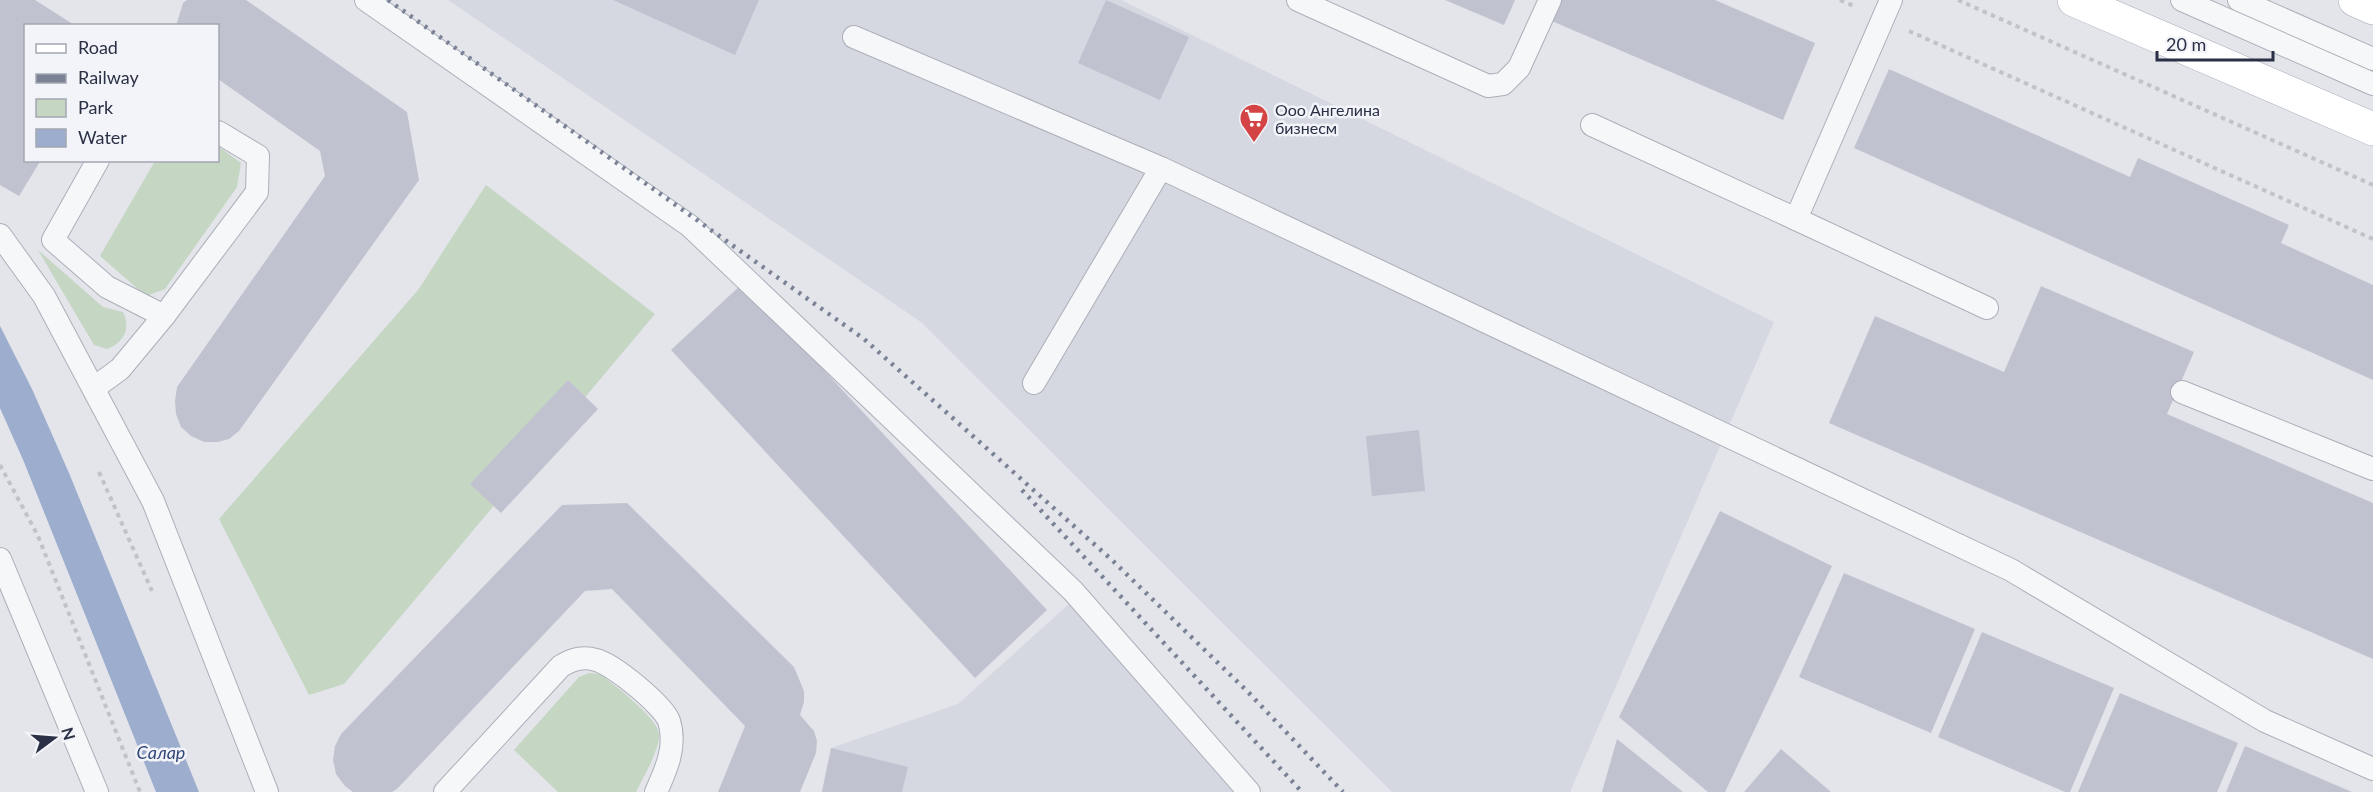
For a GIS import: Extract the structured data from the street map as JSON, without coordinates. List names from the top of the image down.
{
  "water": ["Салар"],
  "places": {
    "supermarket": ["Ооо Ангелина бизнесм"]
  },
  "legend": [
    "Road",
    "Railway",
    "Park",
    "Water"
  ],
  "scale_bar": "20 m",
  "north": "right"
}
